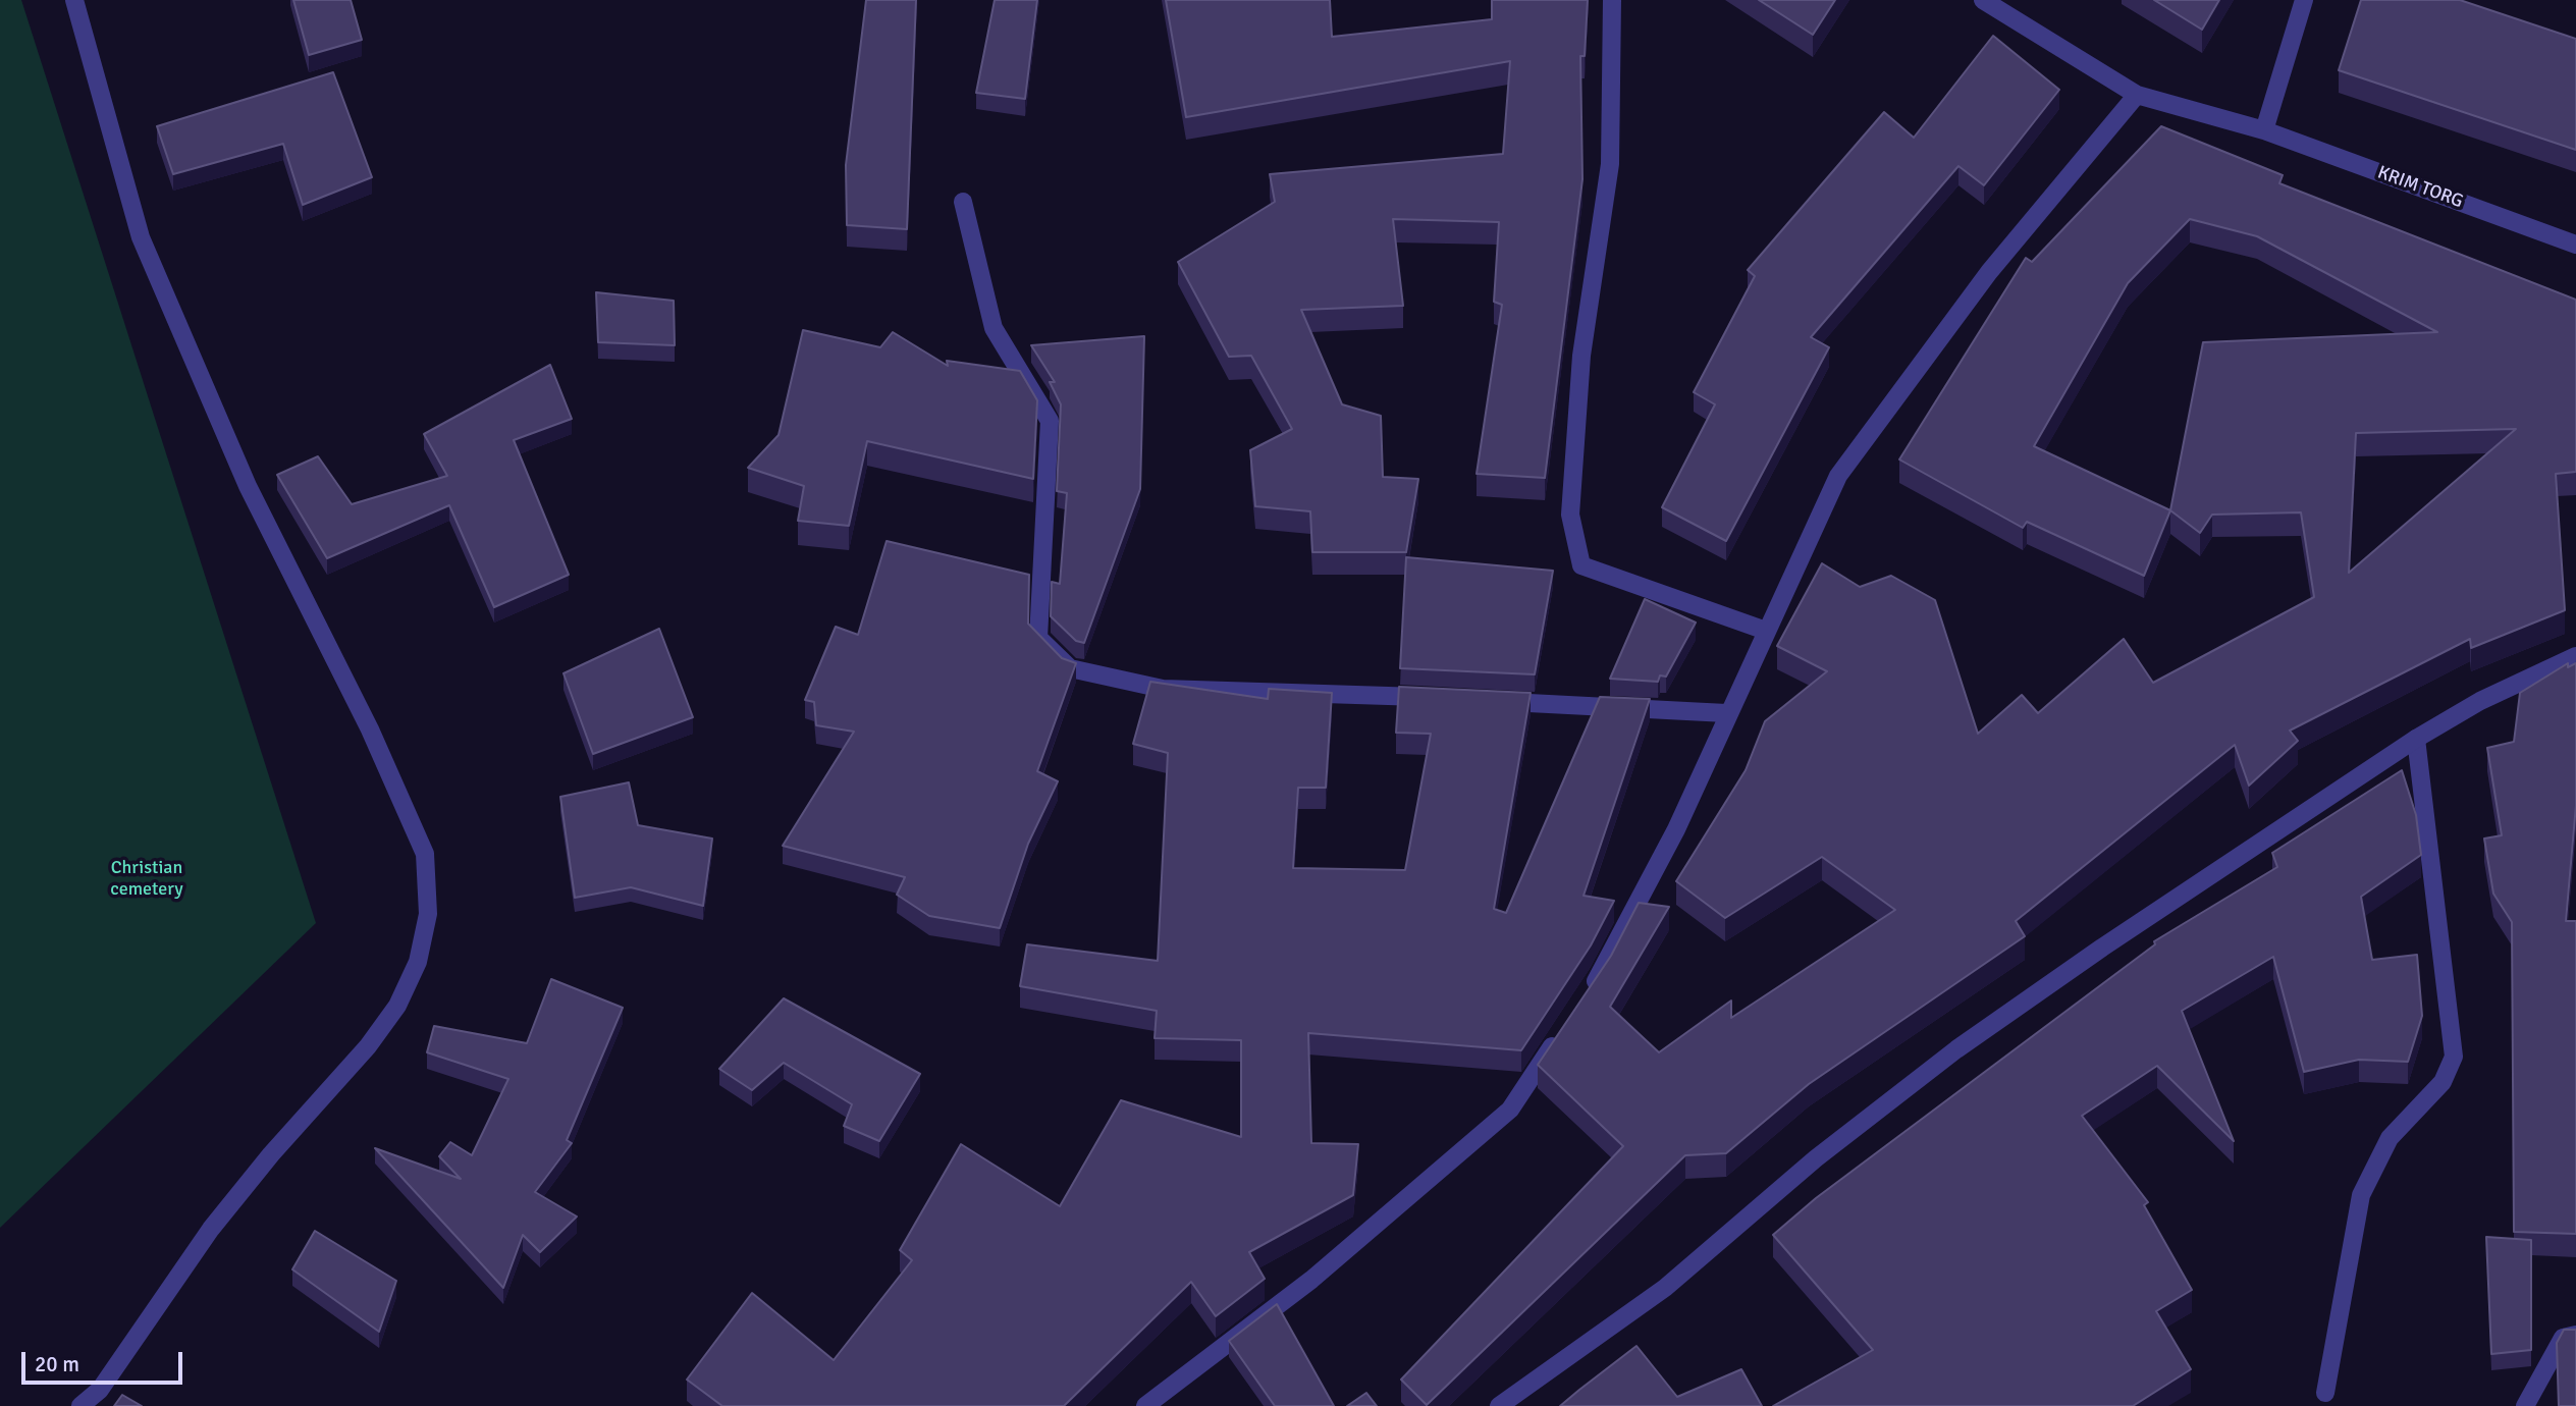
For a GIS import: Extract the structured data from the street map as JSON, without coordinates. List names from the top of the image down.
{
  "streets": {
    "street": ["KRIM TORG"]
  },
  "parks": ["Christian cemetery"],
  "scale_bar": "20 m"
}
